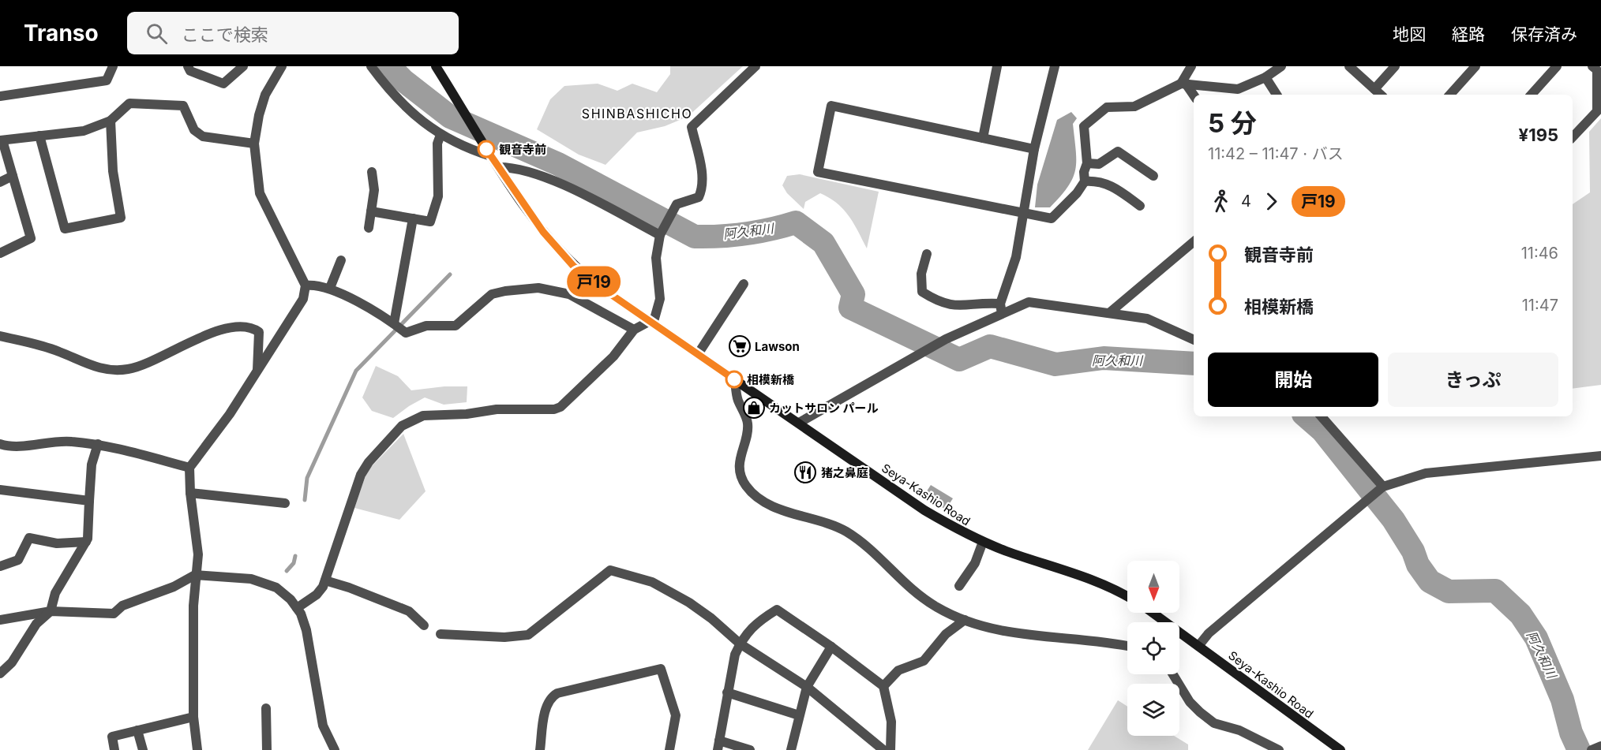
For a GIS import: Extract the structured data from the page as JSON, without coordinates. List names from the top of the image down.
{
  "streets": {
    "main road": ["Seya-Kashio Road"]
  },
  "districts": ["SHINBASHICHO"],
  "water": ["阿久和川"],
  "places": {
    "other": ["観音寺前", "相模新橋"],
    "supermarket": ["Lawson"],
    "shop": ["カットサロン パール"],
    "restaurant": ["猪之鼻庭"]
  },
  "lines": ["bus line 戸19"],
  "north": "bottom",
  "page": {
    "header": "Transo",
    "search": "ここで検索",
    "nav": ["地図", "経路", "保存済み"],
    "on_map": "戸19",
    "heading": ["5 分", "11:42 – 11:47 · バス", "¥195"],
    "legs": ["4", "戸19"],
    "list": [
      {
        "name": "観音寺前",
        "value": "11:46"
      },
      {
        "name": "相模新橋",
        "value": "11:47"
      }
    ],
    "buttons": ["開始", "きっぷ"]
  }
}
